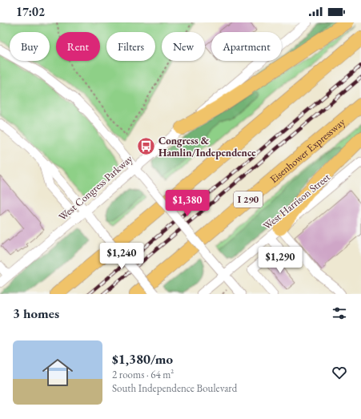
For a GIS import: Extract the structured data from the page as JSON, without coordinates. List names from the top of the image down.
{
  "streets": {
    "highway": ["Eisenhower Expressway", "I 290"],
    "street": ["West Congress Parkway", "West Harrison Street"]
  },
  "places": {
    "bus stop": ["Congress & Hamlin/Independence"]
  },
  "page": {
    "status": "17:02",
    "chip": [
      "Buy",
      "Rent",
      "Filters",
      "New",
      "Apartment"
    ],
    "price": ["$1,380", "$1,240", "$1,290"],
    "heading": "3 homes",
    "list": [
      {
        "name": "$1,380/mo",
        "note": "2 rooms · 64 m² · South Independence Boulevard"
      }
    ]
  }
}
